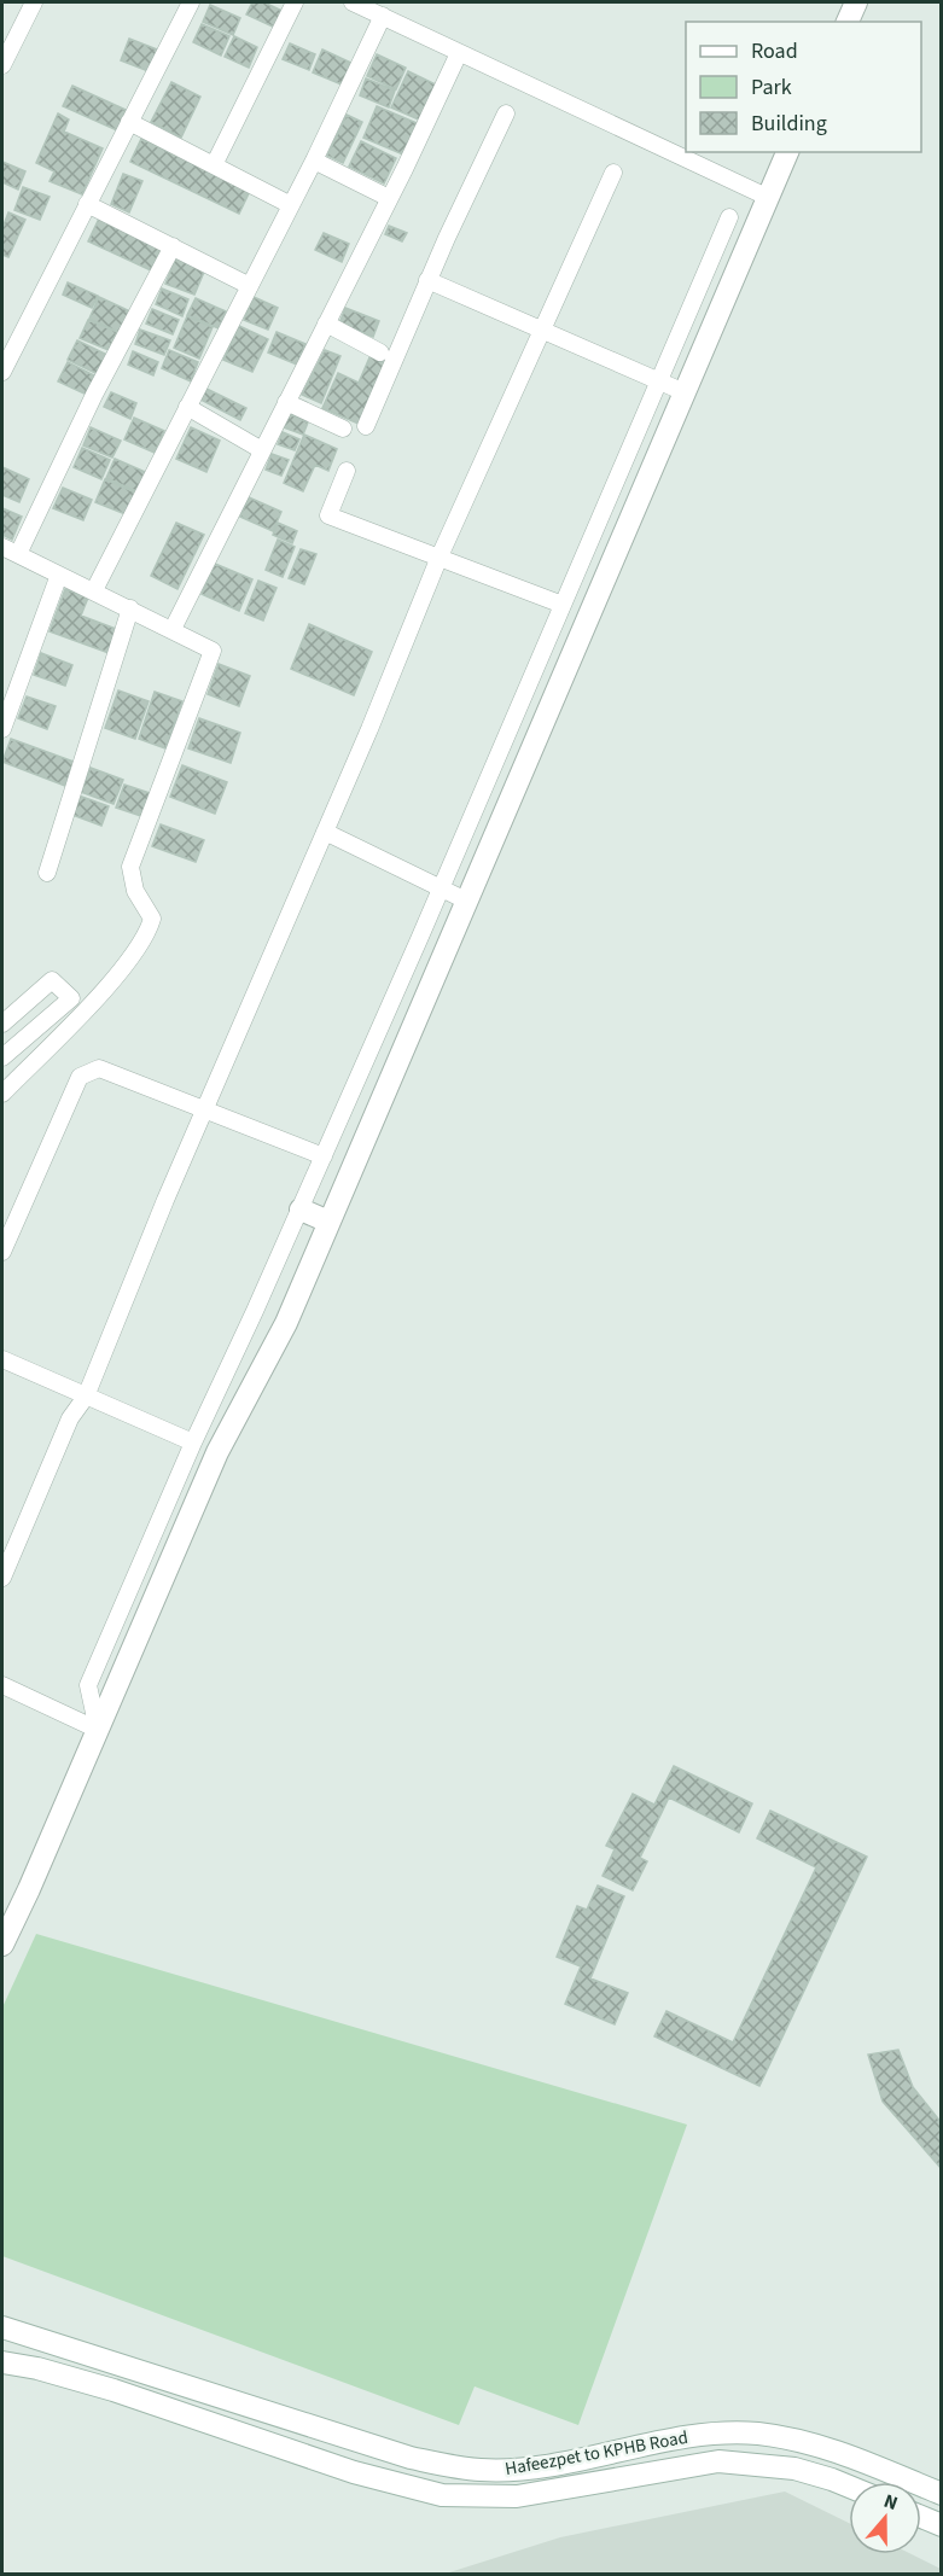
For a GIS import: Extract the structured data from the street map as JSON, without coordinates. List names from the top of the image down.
{
  "streets": {
    "street": ["Hafeezpet to KPHB Road"]
  },
  "legend": ["Road", "Park", "Building"],
  "north": "top"
}
